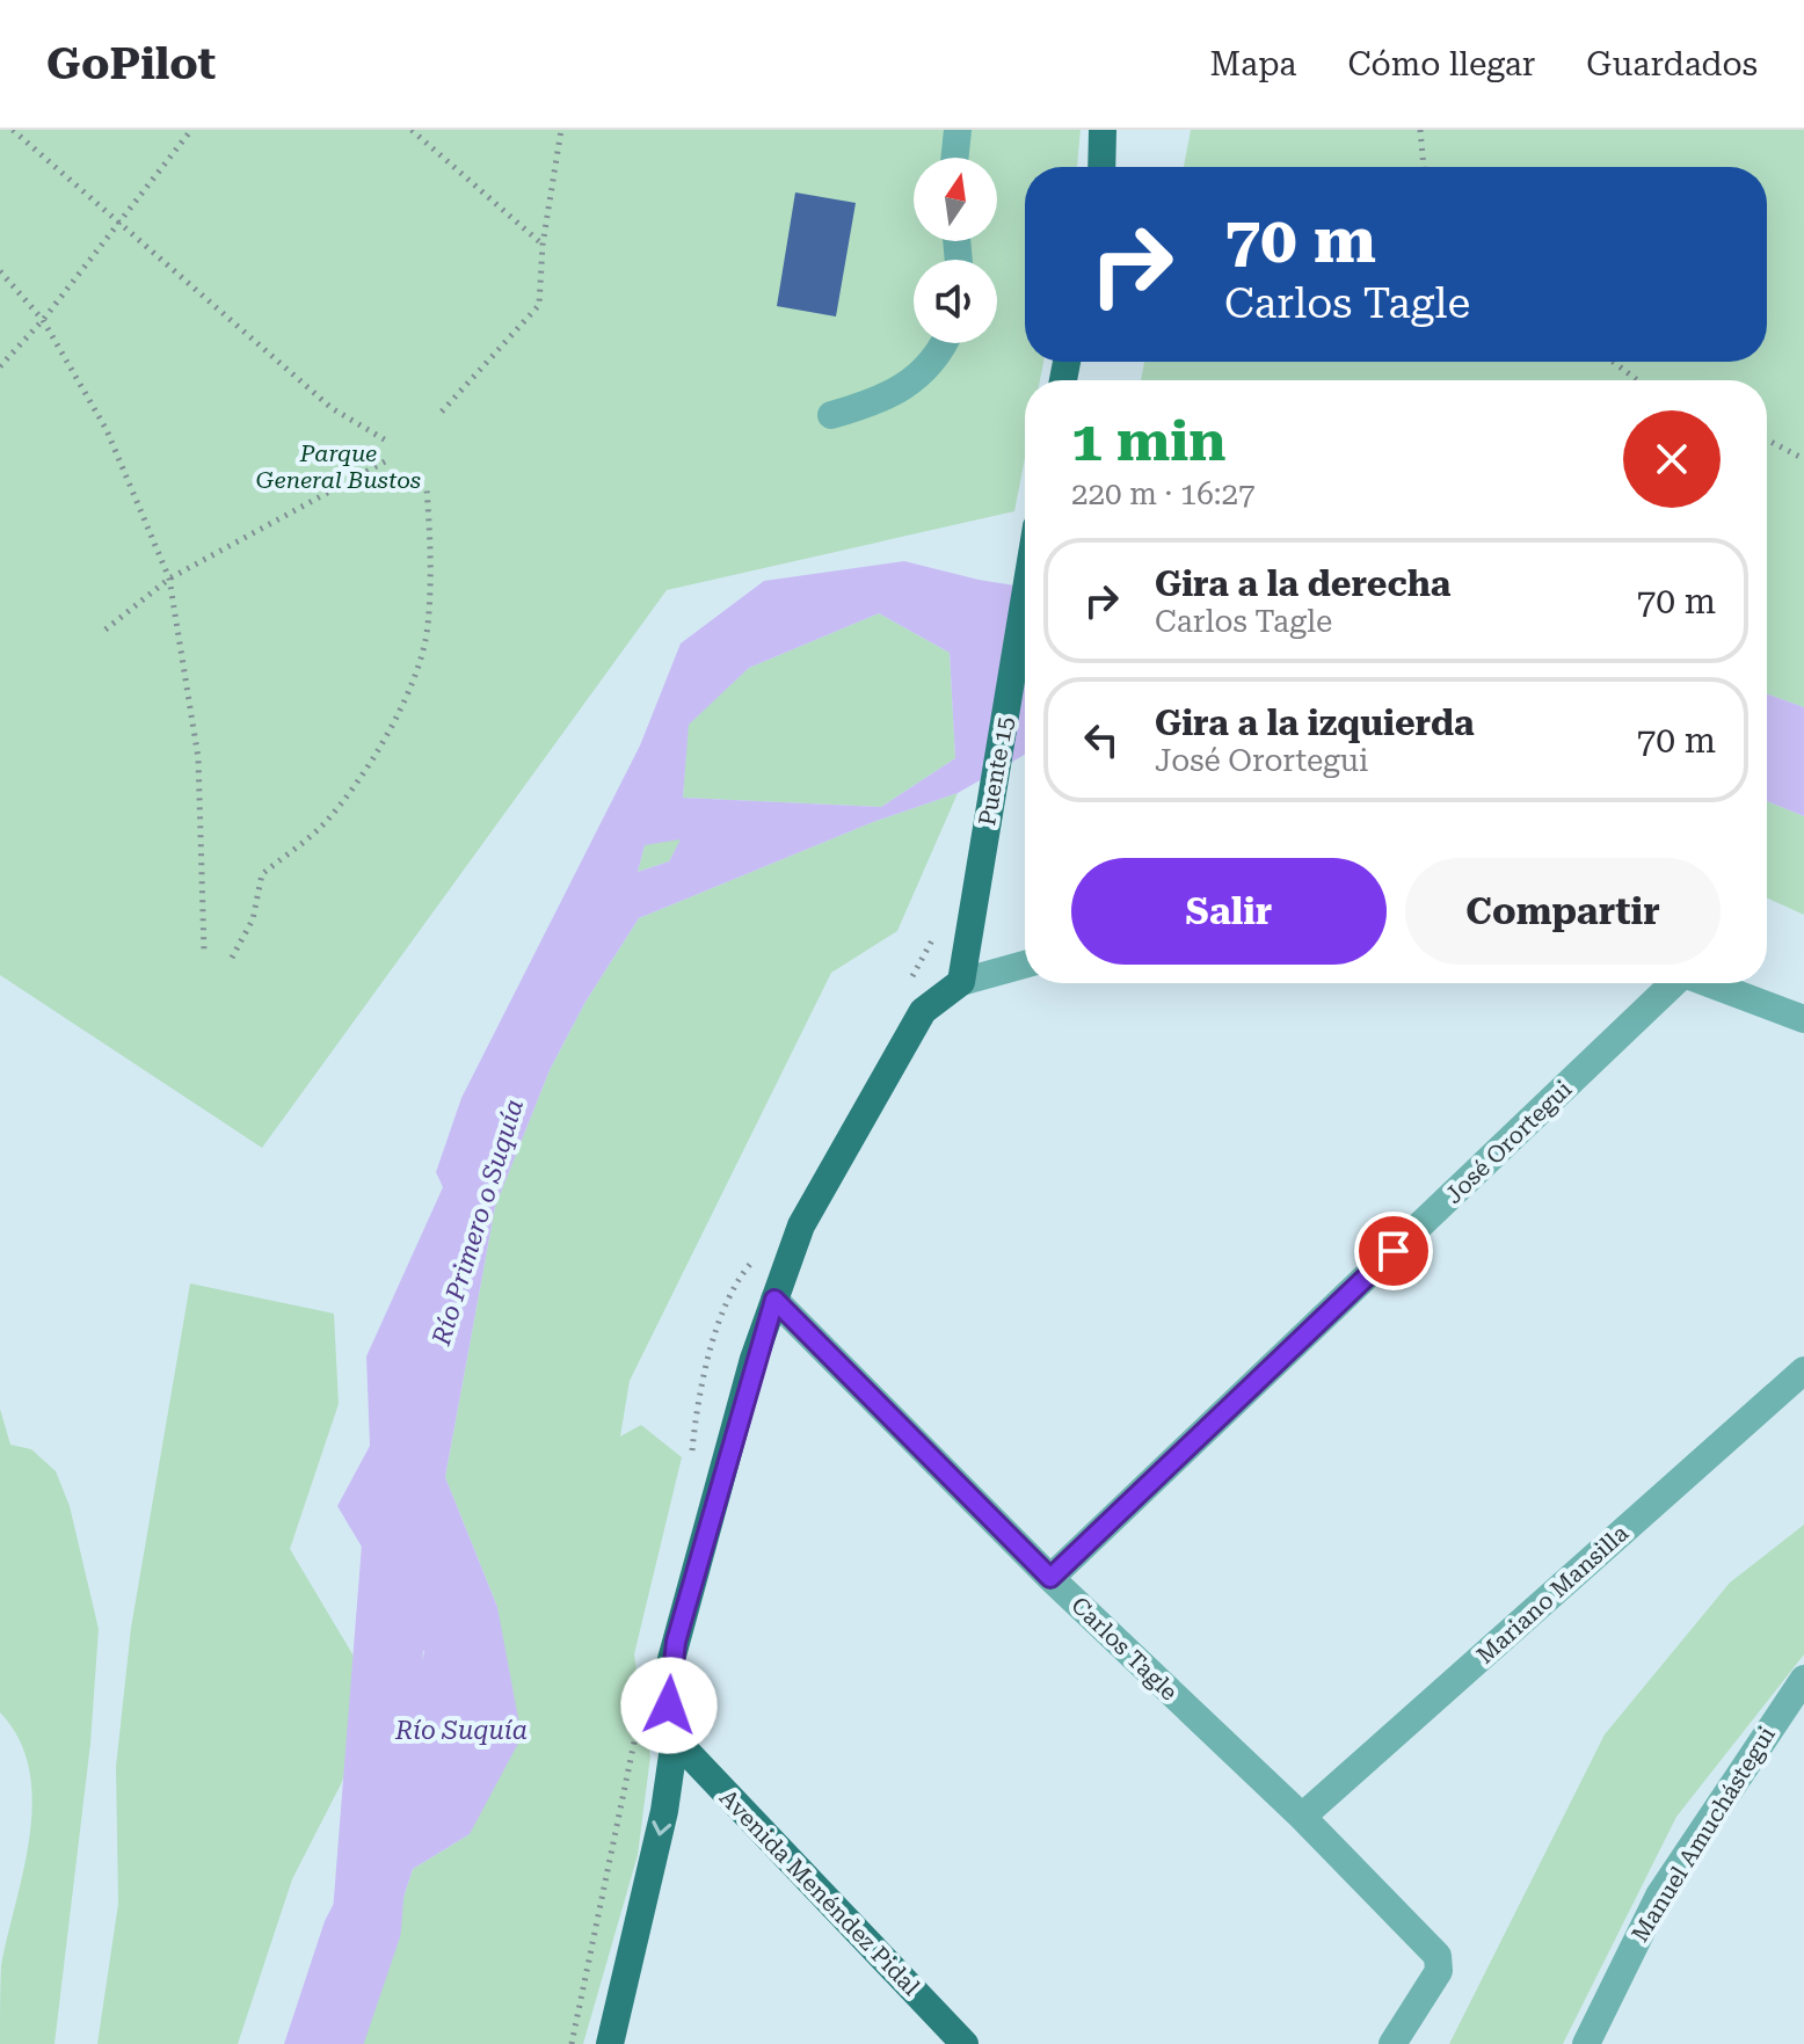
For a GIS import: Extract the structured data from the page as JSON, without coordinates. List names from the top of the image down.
{
  "streets": {
    "main road": ["Puente 15", "Avenida Menéndez Pidal"],
    "street": [
      "José Orortegui",
      "Mariano Mansilla",
      "Carlos Tagle",
      "Manuel Amuchástegui"
    ]
  },
  "crossings": [
    ["José Orortegui", "Carlos Tagle"],
    ["Mariano Mansilla", "Carlos Tagle"]
  ],
  "water": ["Río Primero o Suquía", "Río Suquía"],
  "parks": ["Parque General Bustos"],
  "north": "top",
  "page": {
    "header": "GoPilot",
    "nav": ["Mapa", "Cómo llegar", "Guardados"],
    "turn": ["70 m", "Carlos Tagle"],
    "heading": ["1 min", "220 m · 16:27"],
    "list": [
      {
        "name": "Gira a la derecha",
        "note": "Carlos Tagle",
        "value": "70 m"
      },
      {
        "name": "Gira a la izquierda",
        "note": "José Orortegui",
        "value": "70 m"
      }
    ],
    "buttons": ["Salir", "Compartir"]
  }
}
